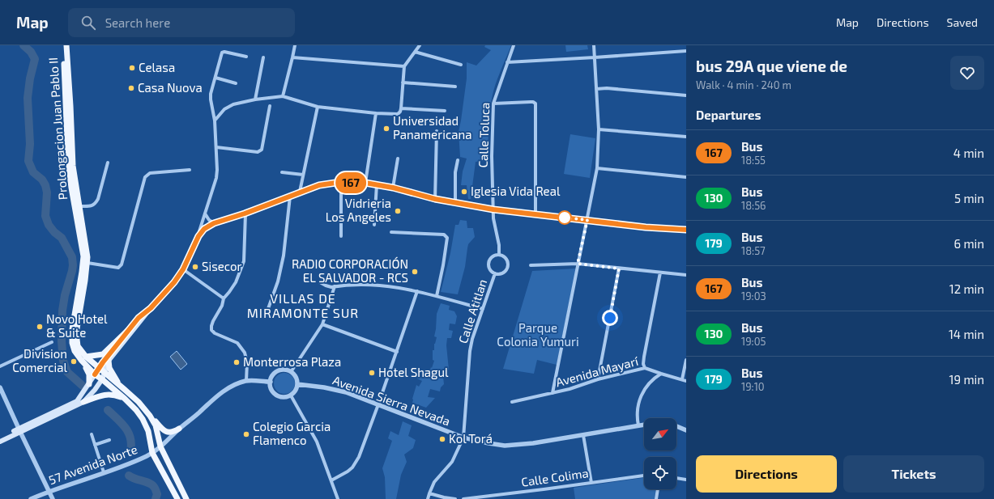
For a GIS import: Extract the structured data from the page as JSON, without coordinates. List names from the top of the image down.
{
  "streets": {
    "main road": ["Prolongacion Juan Pablo II"],
    "street": [
      "Calle Toluca",
      "Calle Atitlan",
      "Avenida Mayarí",
      "Avenida Sierra Nevada",
      "57 Avenida Norte",
      "Calle Colima"
    ]
  },
  "crossings": [
    ["Calle Toluca", "Calle Atitlan"],
    ["Calle Atitlan", "Avenida Sierra Nevada"]
  ],
  "districts": ["VILLAS DE MIRAMONTE SUR"],
  "parks": ["Parque Colonia Yumuri"],
  "places": [
    "Celasa",
    "Casa Nuova",
    "Universidad Panamericana",
    "Iglesia Vida Real",
    "Vidrieria Los Angeles",
    "Sisecor",
    "RADIO CORPORACIÓN EL SALVADOR - RCS",
    "Novo Hotel & Suite",
    "Division Comercial",
    "Monterrosa Plaza",
    "Hotel Shagul",
    "Colegio Garcia Flamenco",
    "Kol Torá"
  ],
  "lines": ["bus line 167"],
  "north": "top right",
  "page": {
    "header": "Map",
    "search": "Search here",
    "nav": ["Map", "Directions", "Saved"],
    "on_map": "167",
    "heading": [
      ["bus 29A que viene de", "Walk · 4 min · 240 m"],
      "Departures"
    ],
    "list": [
      {
        "mark": "167",
        "name": "Bus",
        "note": "18:55",
        "value": "4 min"
      },
      {
        "mark": "130",
        "name": "Bus",
        "note": "18:56",
        "value": "5 min"
      },
      {
        "mark": "179",
        "name": "Bus",
        "note": "18:57",
        "value": "6 min"
      },
      {
        "mark": "167",
        "name": "Bus",
        "note": "19:03",
        "value": "12 min"
      },
      {
        "mark": "130",
        "name": "Bus",
        "note": "19:05",
        "value": "14 min"
      },
      {
        "mark": "179",
        "name": "Bus",
        "note": "19:10",
        "value": "19 min"
      }
    ],
    "buttons": ["Directions", "Tickets"]
  }
}
